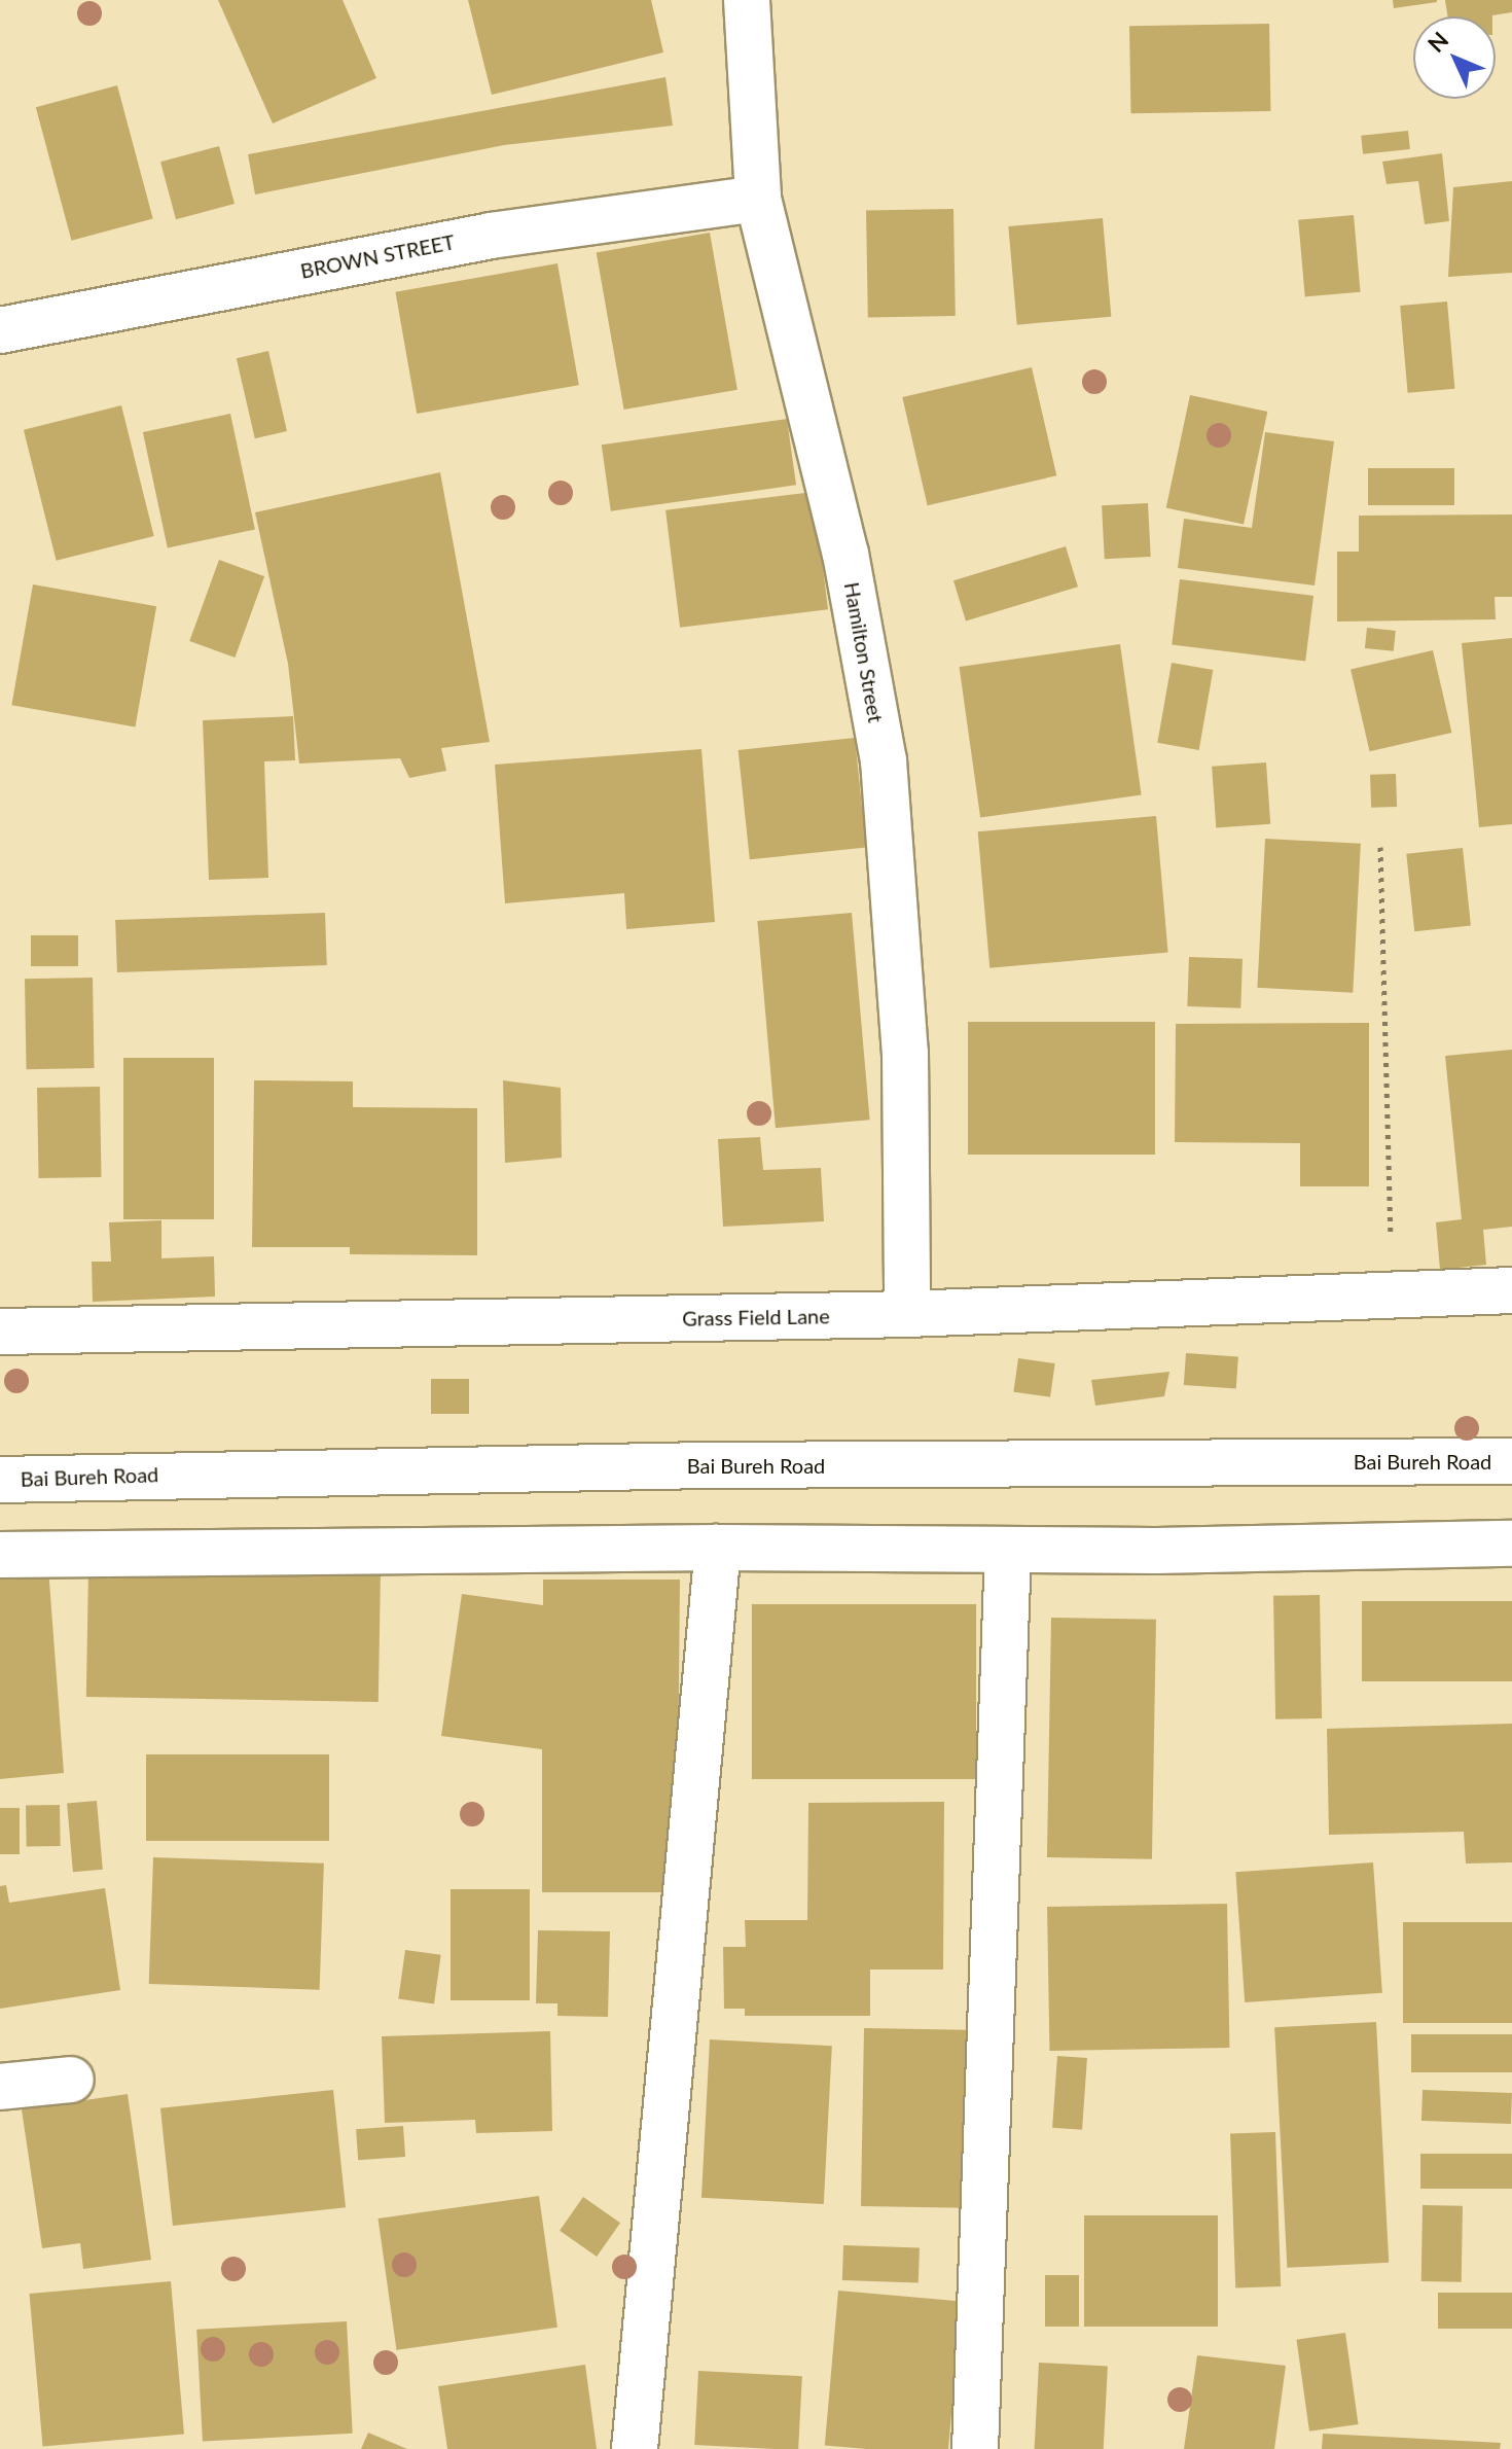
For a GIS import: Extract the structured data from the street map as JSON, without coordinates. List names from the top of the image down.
{
  "streets": {
    "main road": [
      "BROWN STREET",
      "Hamilton Street",
      "Grass Field Lane",
      "Bai Bureh Road"
    ]
  },
  "crossings": [
    ["BROWN STREET", "Hamilton Street"],
    ["Hamilton Street", "Grass Field Lane"]
  ],
  "north": "top left"
}
